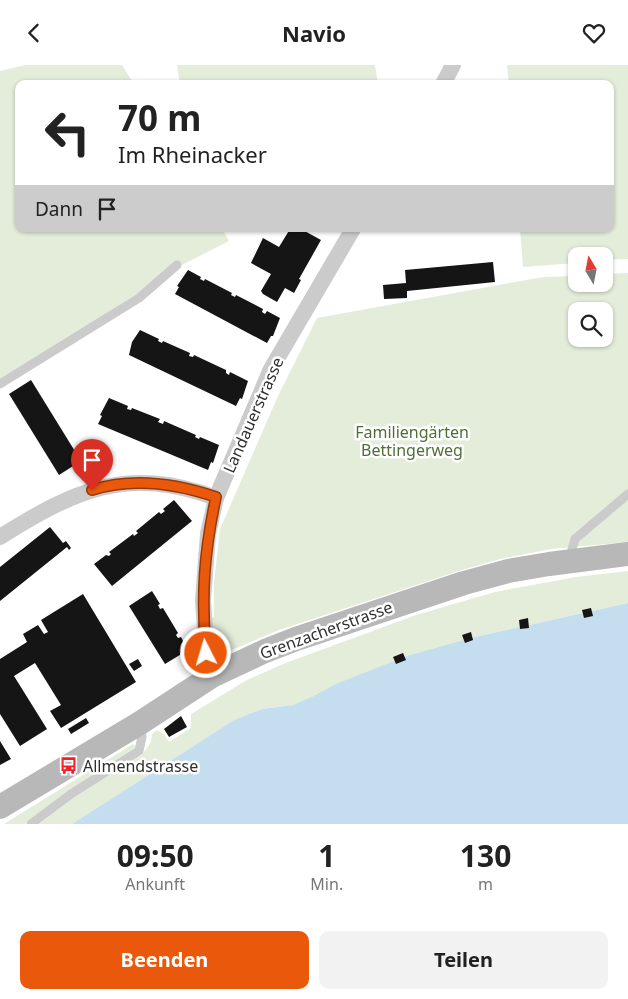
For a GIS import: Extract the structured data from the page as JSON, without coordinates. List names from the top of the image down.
{
  "streets": {
    "main road": ["Grenzacherstrasse"],
    "street": ["Landauerstrasse"]
  },
  "crossings": [
    ["Landauerstrasse", "Grenzacherstrasse"]
  ],
  "parks": ["Familiengärten Bettingerweg"],
  "places": {
    "bus stop": ["Allmendstrasse"]
  },
  "north": "top",
  "page": {
    "header": "Navio",
    "turn": ["70 m", "Im Rheinacker"],
    "then": "Dann",
    "eta": [
      "09:50",
      "Ankunft",
      "1",
      "Min.",
      "130",
      "m"
    ],
    "buttons": ["Beenden", "Teilen"]
  }
}
